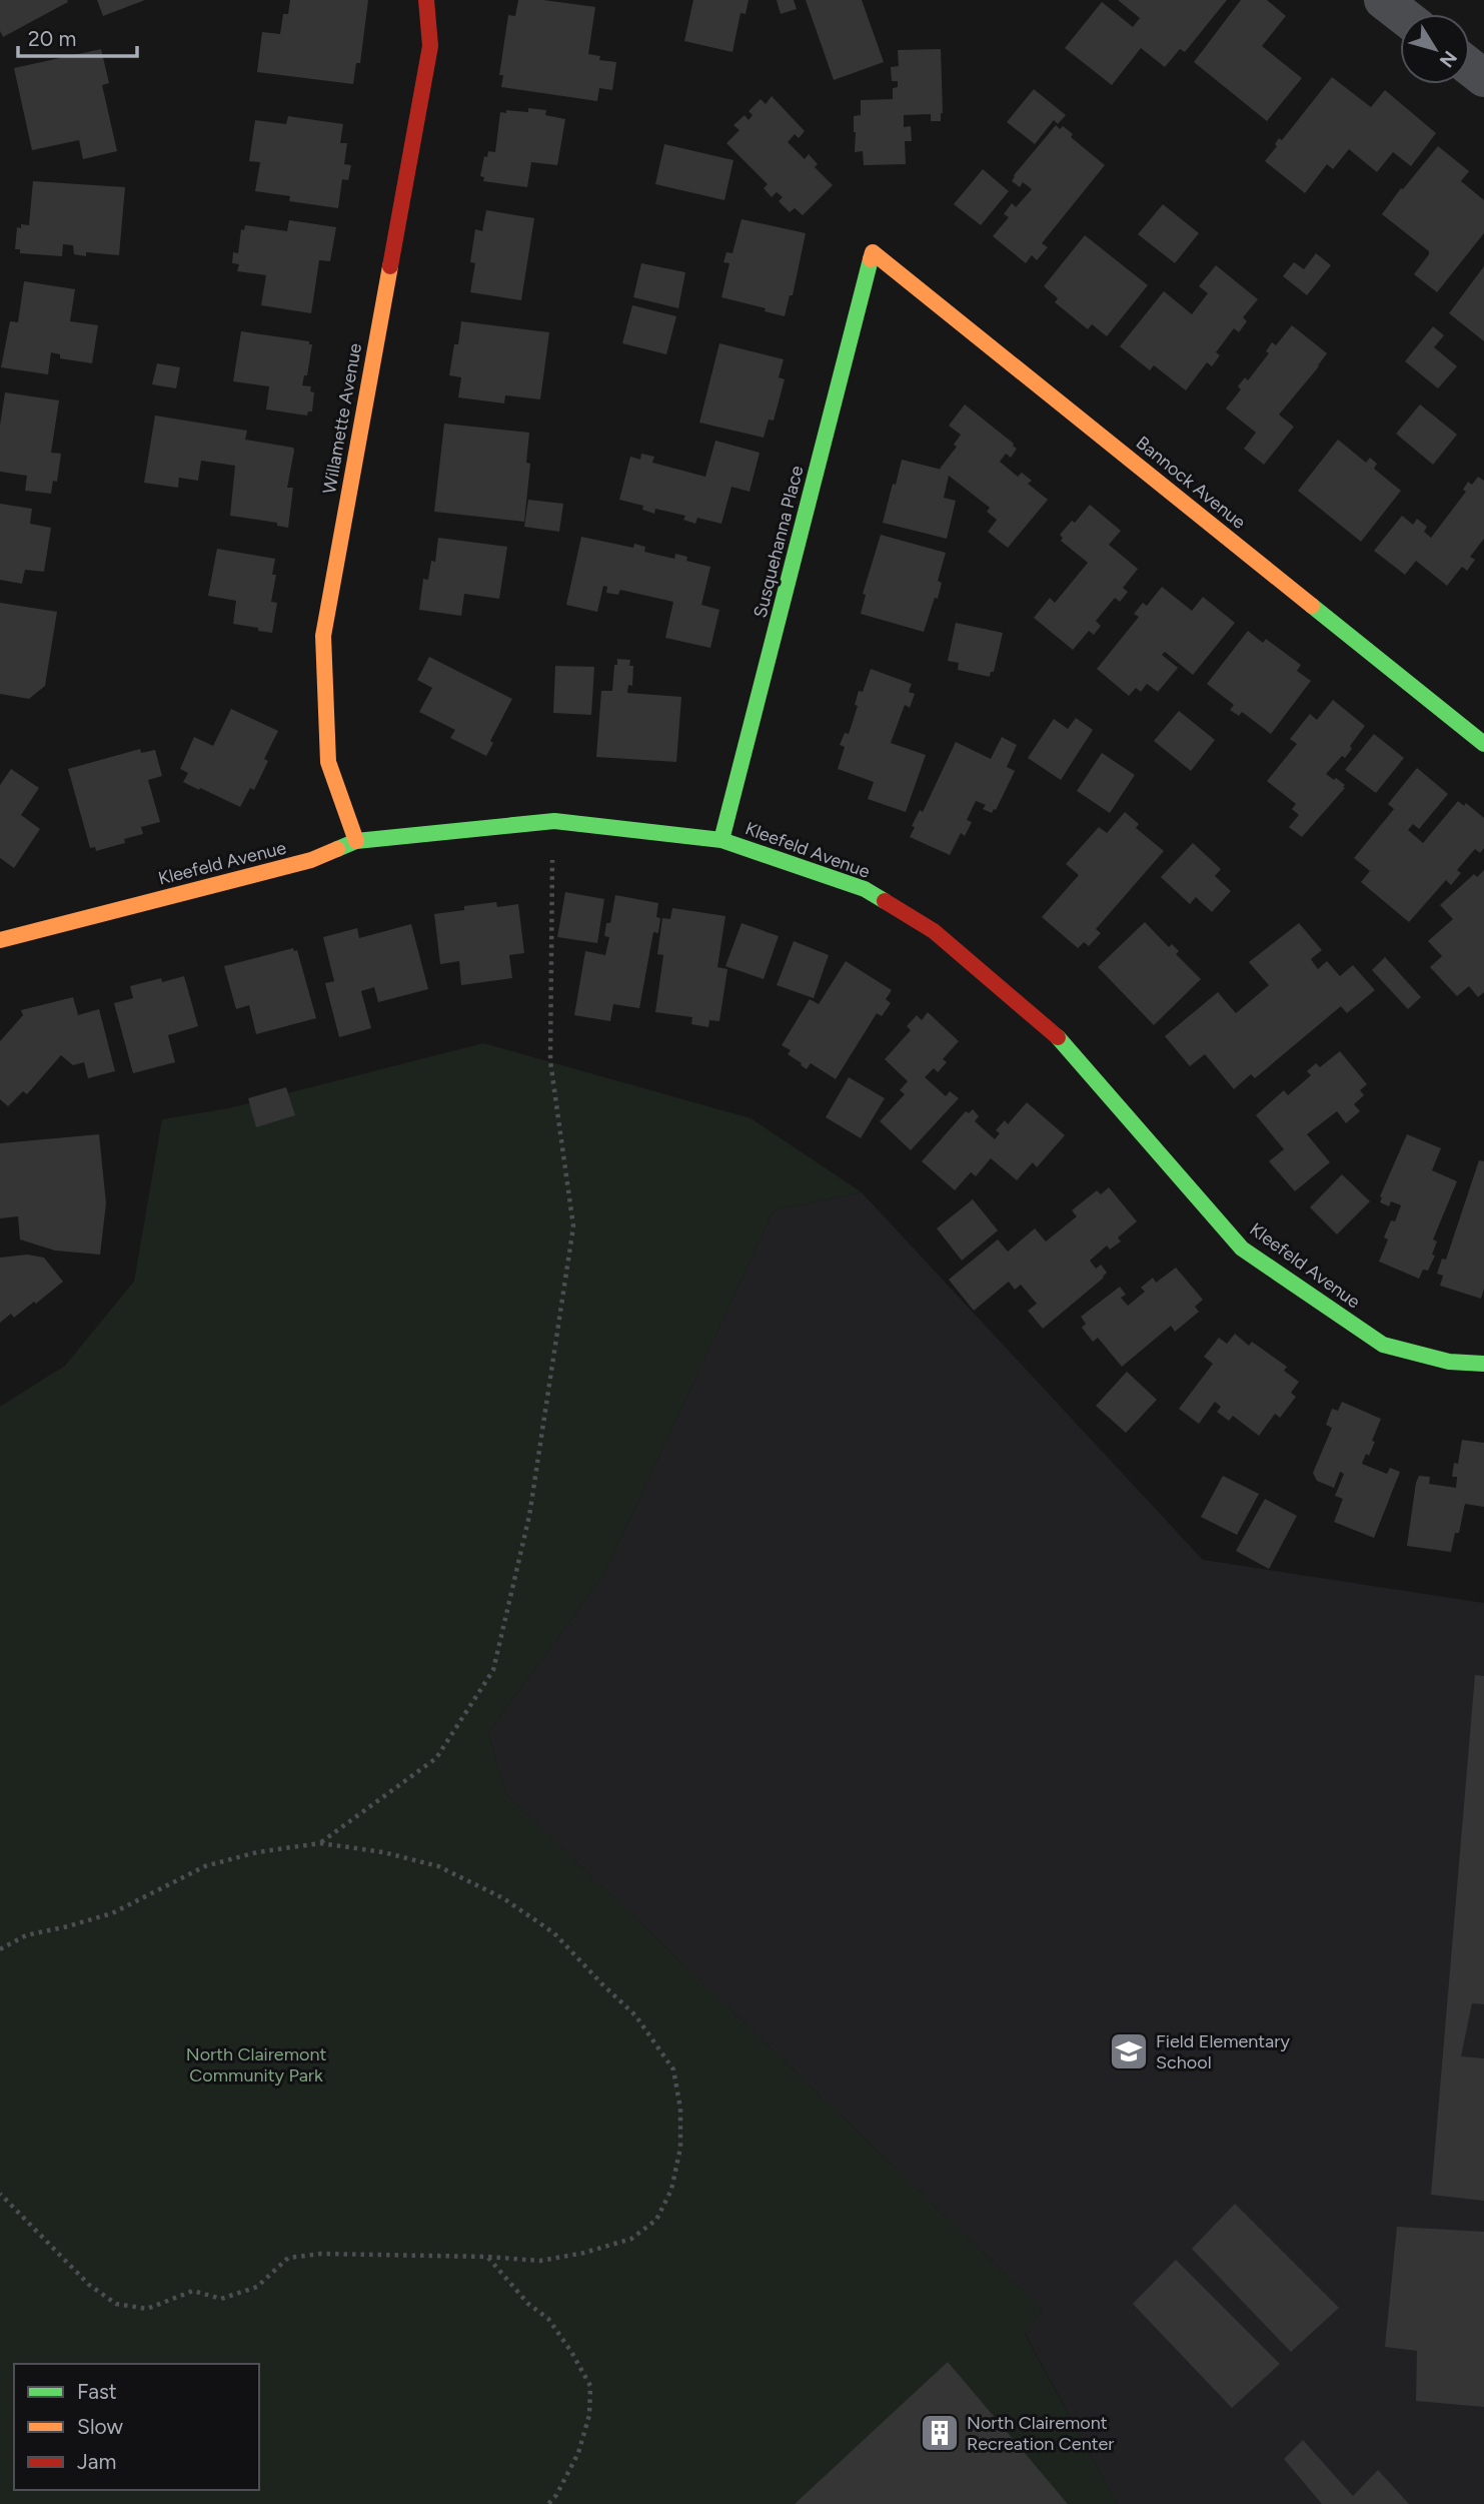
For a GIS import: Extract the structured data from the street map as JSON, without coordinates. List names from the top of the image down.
{
  "streets": {
    "street": [
      "Willamette Avenue",
      "Bannock Avenue",
      "Susquehanna Place",
      "Kleefeld Avenue"
    ]
  },
  "crossings": [
    ["Willamette Avenue", "Kleefeld Avenue"],
    ["Bannock Avenue", "Susquehanna Place"],
    ["Susquehanna Place", "Kleefeld Avenue"]
  ],
  "parks": ["North Clairemont Community Park"],
  "places": {
    "school or university": ["Field Elementary School"],
    "building": ["North Clairemont Recreation Center"]
  },
  "legend": ["Fast", "Slow", "Jam"],
  "scale_bar": "20 m",
  "north": "bottom right"
}
